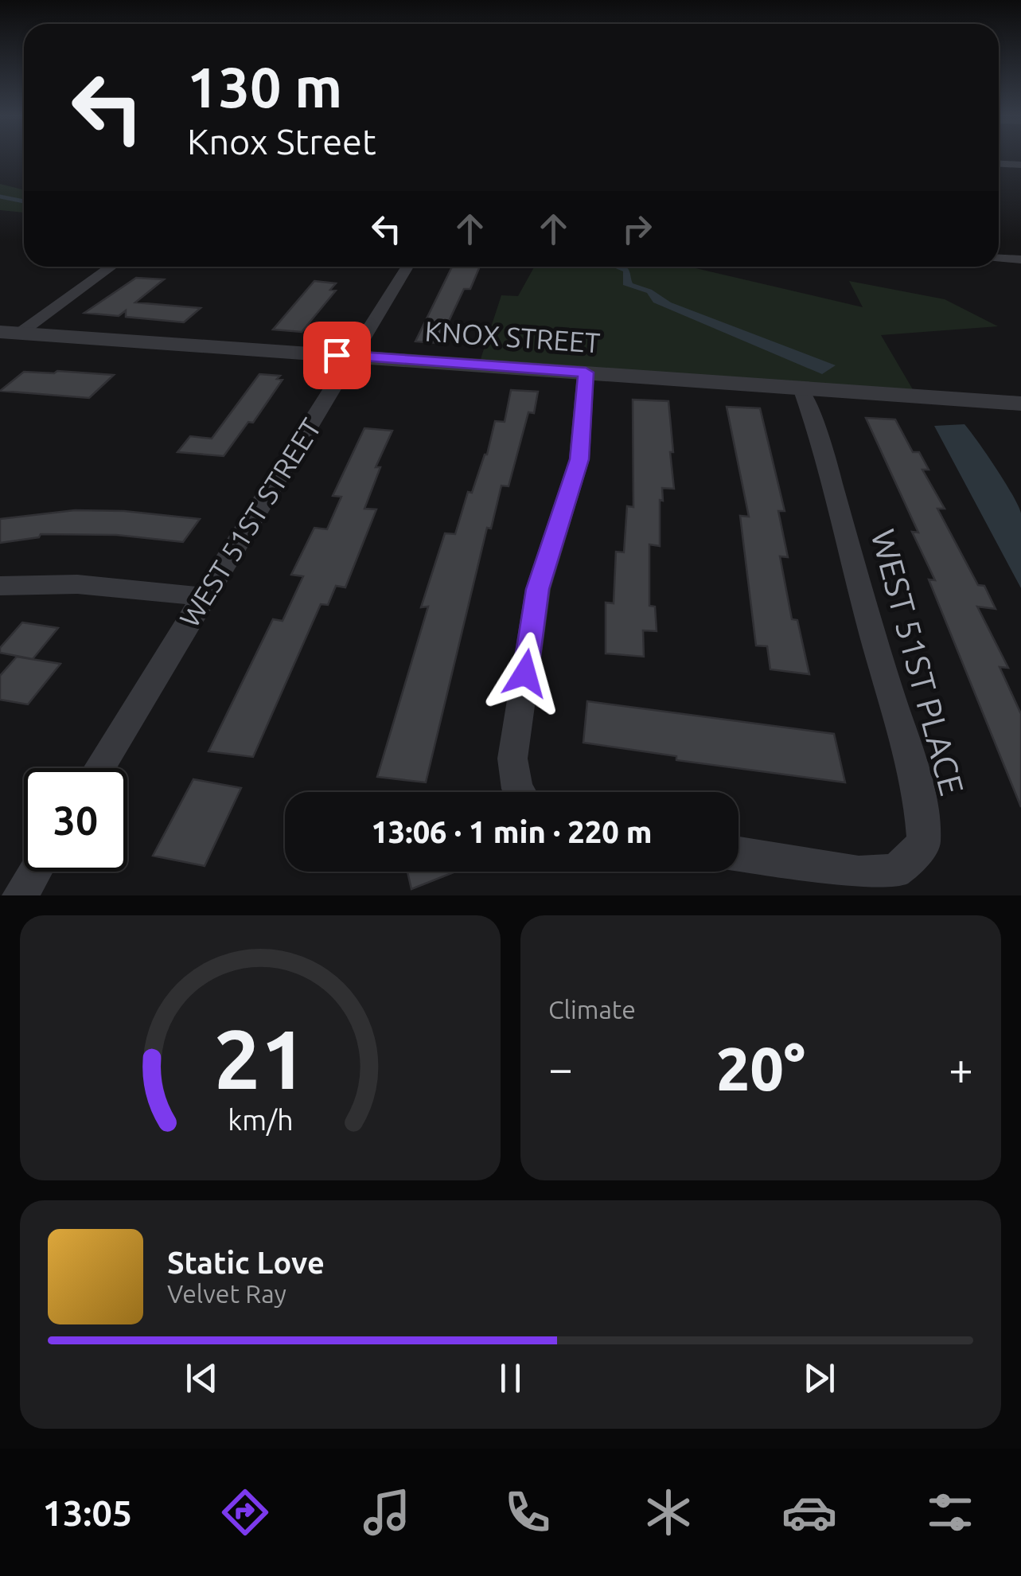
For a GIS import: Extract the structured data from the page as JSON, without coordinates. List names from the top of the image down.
{
  "streets": {
    "street": ["KNOX STREET", "WEST 51ST STREET", "WEST 51ST PLACE"]
  },
  "crossings": [
    ["KNOX STREET", "WEST 51ST STREET"],
    ["KNOX STREET", "WEST 51ST PLACE"]
  ],
  "page": {
    "turn": ["130 m", "Knox Street"],
    "limit": "30",
    "trip": "13:06 · 1 min · 220 m",
    "tile": "Climate",
    "heat": ["−", "20°", "+"],
    "song": ["Static Love", "Velvet Ray"],
    "tabs": "13:05",
    "gauge": ["21", "km/h"]
  }
}
